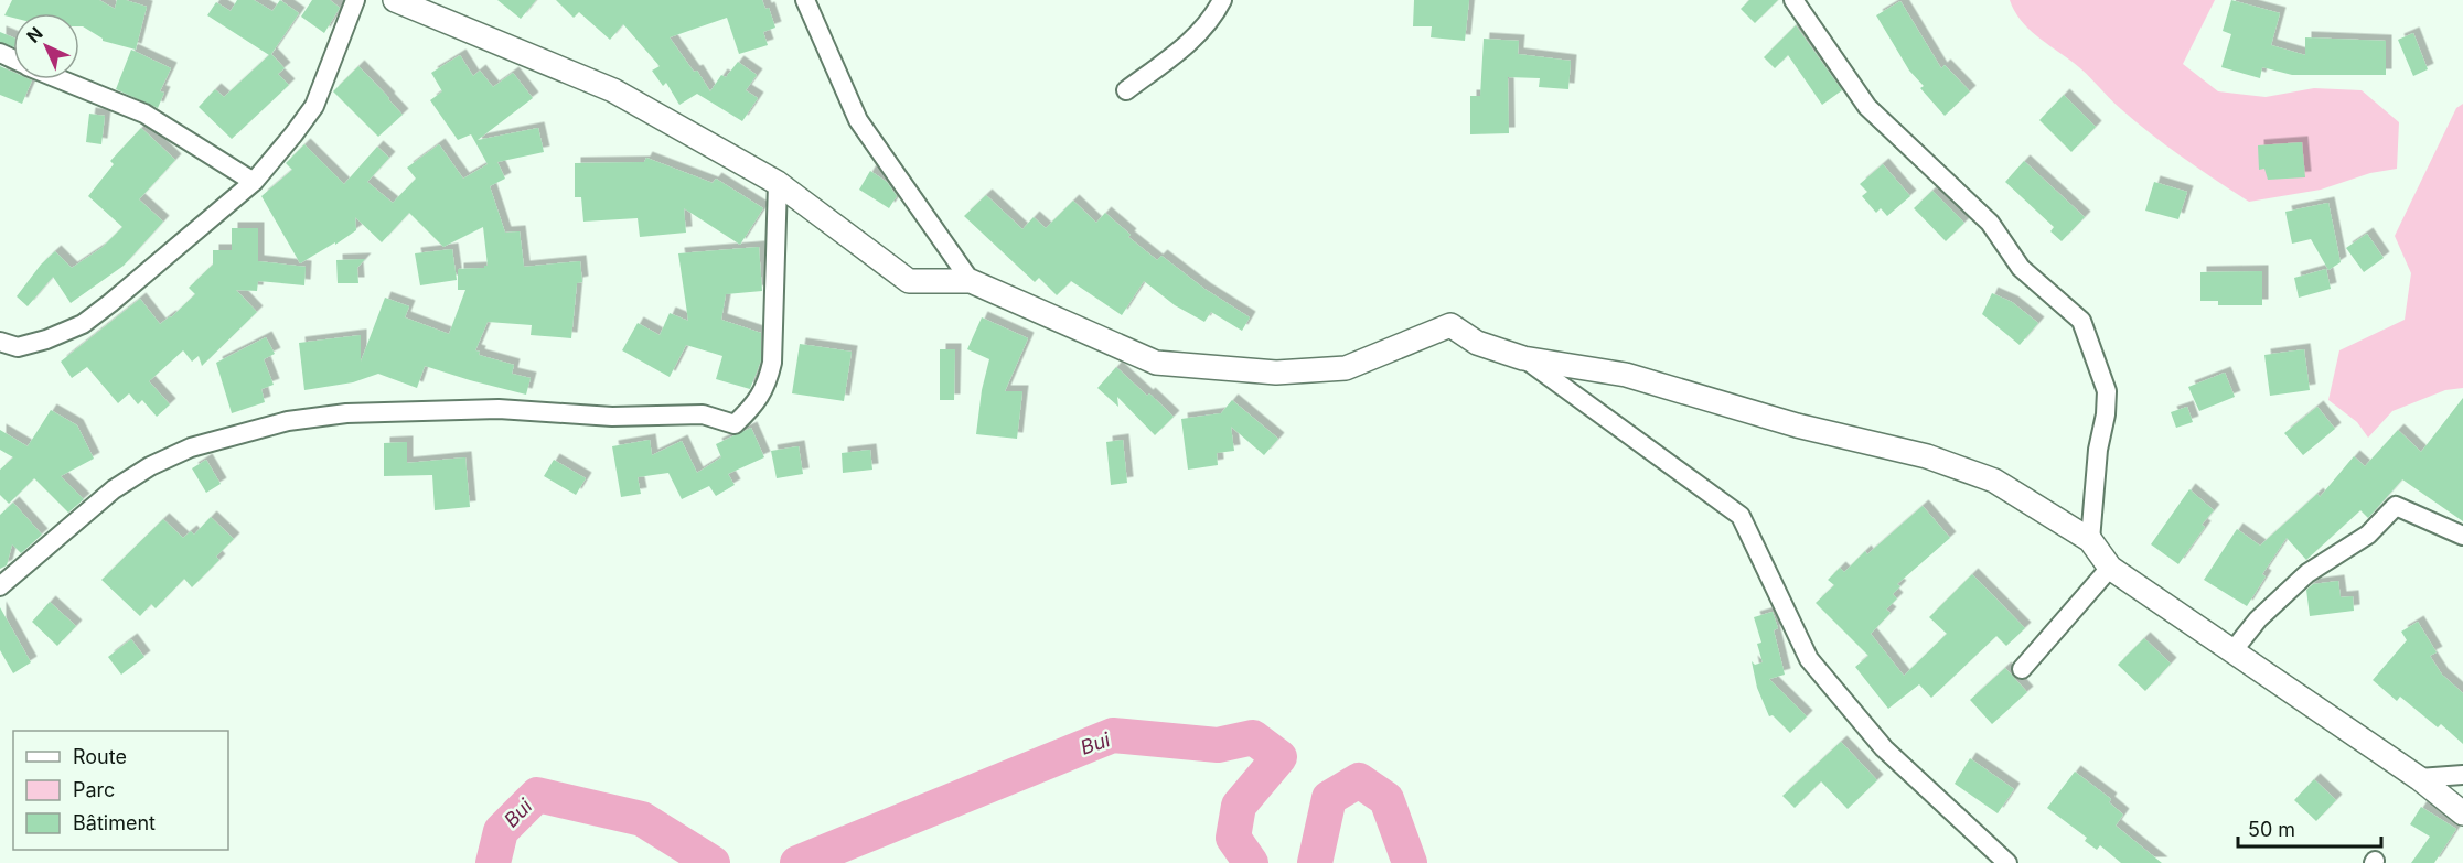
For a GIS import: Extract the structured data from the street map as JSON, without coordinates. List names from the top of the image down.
{
  "water": ["Bui"],
  "legend": ["Route", "Parc", "Bâtiment"],
  "scale_bar": "50 m",
  "north": "top left"
}
